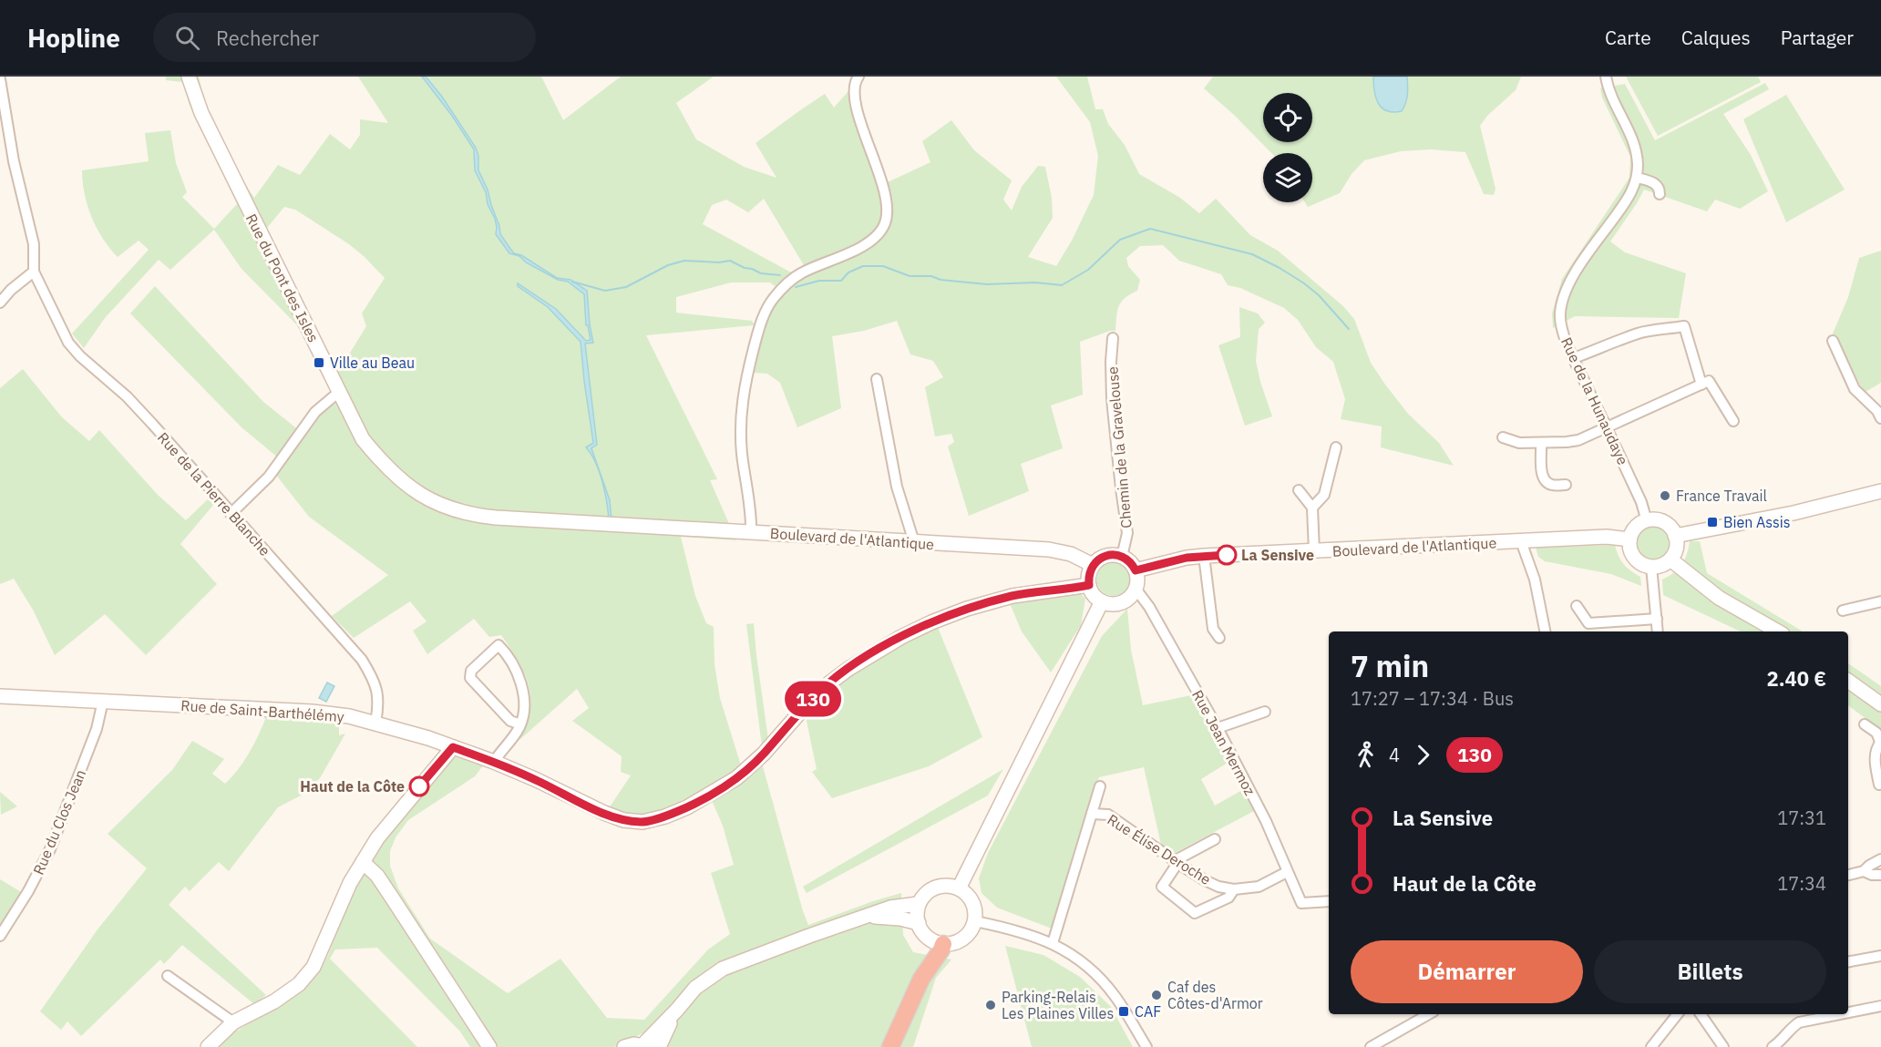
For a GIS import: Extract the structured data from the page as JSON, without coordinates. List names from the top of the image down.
{
  "streets": {
    "main road": ["Rue du Pont des Isles", "Boulevard de l'Atlantique", "Rue de Saint-Barthélémy"],
    "street": [
      "Rue de la Hunaudaye",
      "Chemin de la Gravelouse",
      "Rue de la Pierre Blanche",
      "Rue Jean Mermoz",
      "Rue du Clos Jean",
      "Rue Élise Deroche"
    ]
  },
  "crossings": [
    ["Rue du Pont des Isles", "Boulevard de l'Atlantique"],
    ["Rue de la Hunaudaye", "Boulevard de l'Atlantique"],
    ["Chemin de la Gravelouse", "Boulevard de l'Atlantique"],
    ["Chemin de la Gravelouse", "Rue de Saint-Barthélémy"],
    ["Chemin de la Gravelouse", "Rue Jean Mermoz"],
    ["Rue de la Pierre Blanche", "Rue de Saint-Barthélémy"],
    ["Boulevard de l'Atlantique", "Rue de Saint-Barthélémy"],
    ["Boulevard de l'Atlantique", "Rue Jean Mermoz"],
    ["Rue de Saint-Barthélémy", "Rue Jean Mermoz"],
    ["Rue de Saint-Barthélémy", "Rue du Clos Jean"],
    ["Rue Jean Mermoz", "Rue Élise Deroche"]
  ],
  "places": {
    "transit": ["Ville au Beau", "Bien Assis", "CAF"],
    "other": [
      "France Travail",
      "La Sensive",
      "Haut de la Côte",
      "Caf des Côtes-d'Armor",
      "Parking-Relais Les Plaines Villes"
    ]
  },
  "lines": ["bus line 130"],
  "page": {
    "header": "Hopline",
    "search": "Rechercher",
    "nav": ["Carte", "Calques", "Partager"],
    "on_map": "130",
    "heading": ["7 min", "17:27 – 17:34 · Bus", "2.40 €"],
    "legs": ["4", "130"],
    "list": [
      {
        "name": "La Sensive",
        "value": "17:31"
      },
      {
        "name": "Haut de la Côte",
        "value": "17:34"
      }
    ],
    "buttons": ["Démarrer", "Billets"]
  }
}
